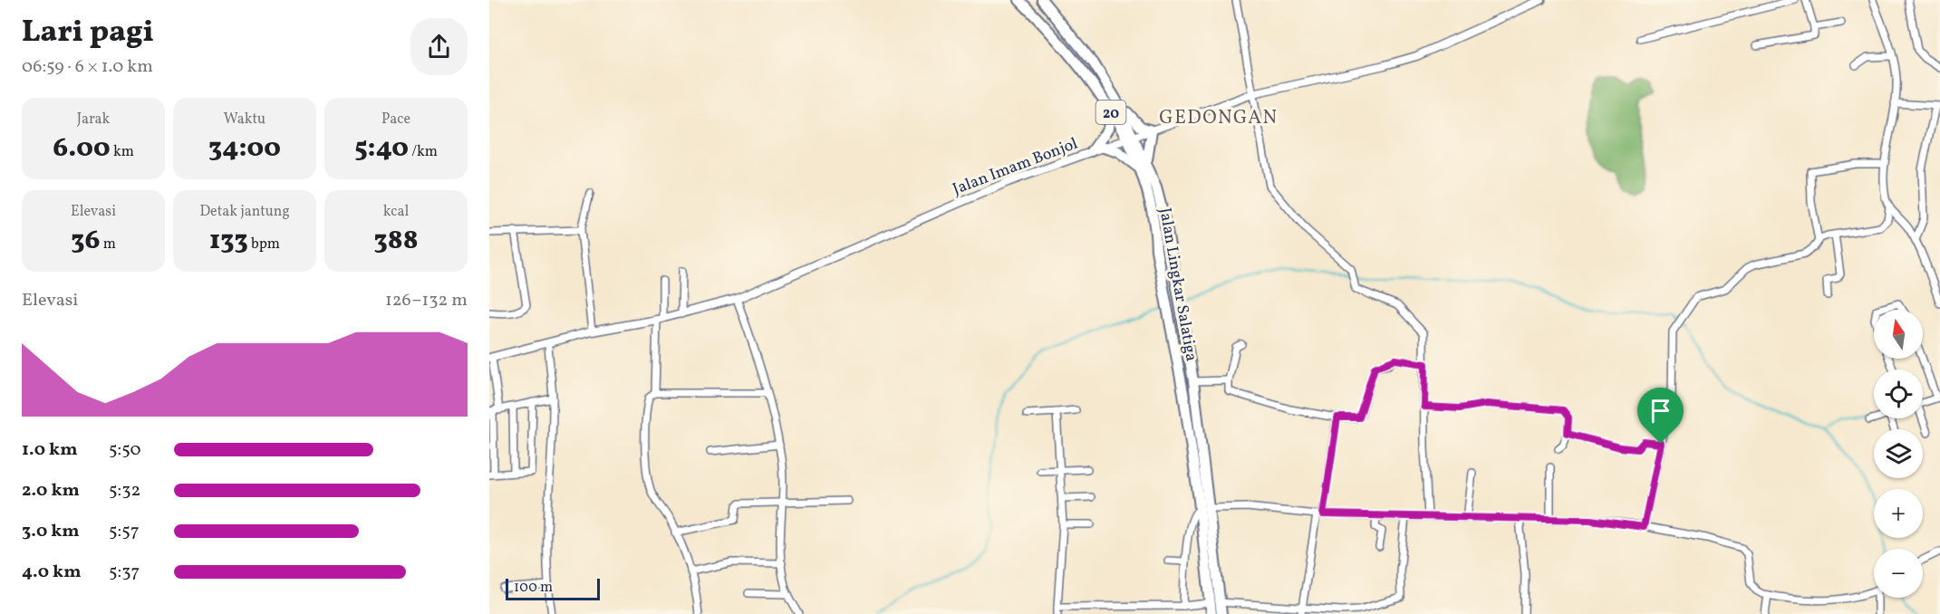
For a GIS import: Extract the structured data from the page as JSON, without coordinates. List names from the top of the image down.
{
  "streets": {
    "highway": ["20", "Jalan Lingkar Salatiga"],
    "main road": ["Jalan Imam Bonjol"]
  },
  "crossings": [
    ["Jalan Imam Bonjol", "Jalan Lingkar Salatiga"]
  ],
  "districts": ["GEDONGAN"],
  "scale_bar": "100 m",
  "north": "top",
  "page": {
    "heading": ["Lari pagi", "06:59 · 6 × 1.0 km"],
    "stats": [
      ["Jarak", "6.00 km"],
      ["Waktu", "34:00"],
      ["Pace", "5:40 /km"],
      ["Elevasi", "36 m"],
      ["Detak jantung", "133 bpm"],
      ["kcal", "388"]
    ],
    "chart": ["Elevasi", "126–132 m"],
    "map_buttons": ["+", "−"],
    "list": [
      {
        "name": "1.0 km",
        "note": "5:50"
      },
      {
        "name": "2.0 km",
        "note": "5:32"
      },
      {
        "name": "3.0 km",
        "note": "5:57"
      },
      {
        "name": "4.0 km",
        "note": "5:37"
      }
    ],
    "scale": "100 m"
  }
}
